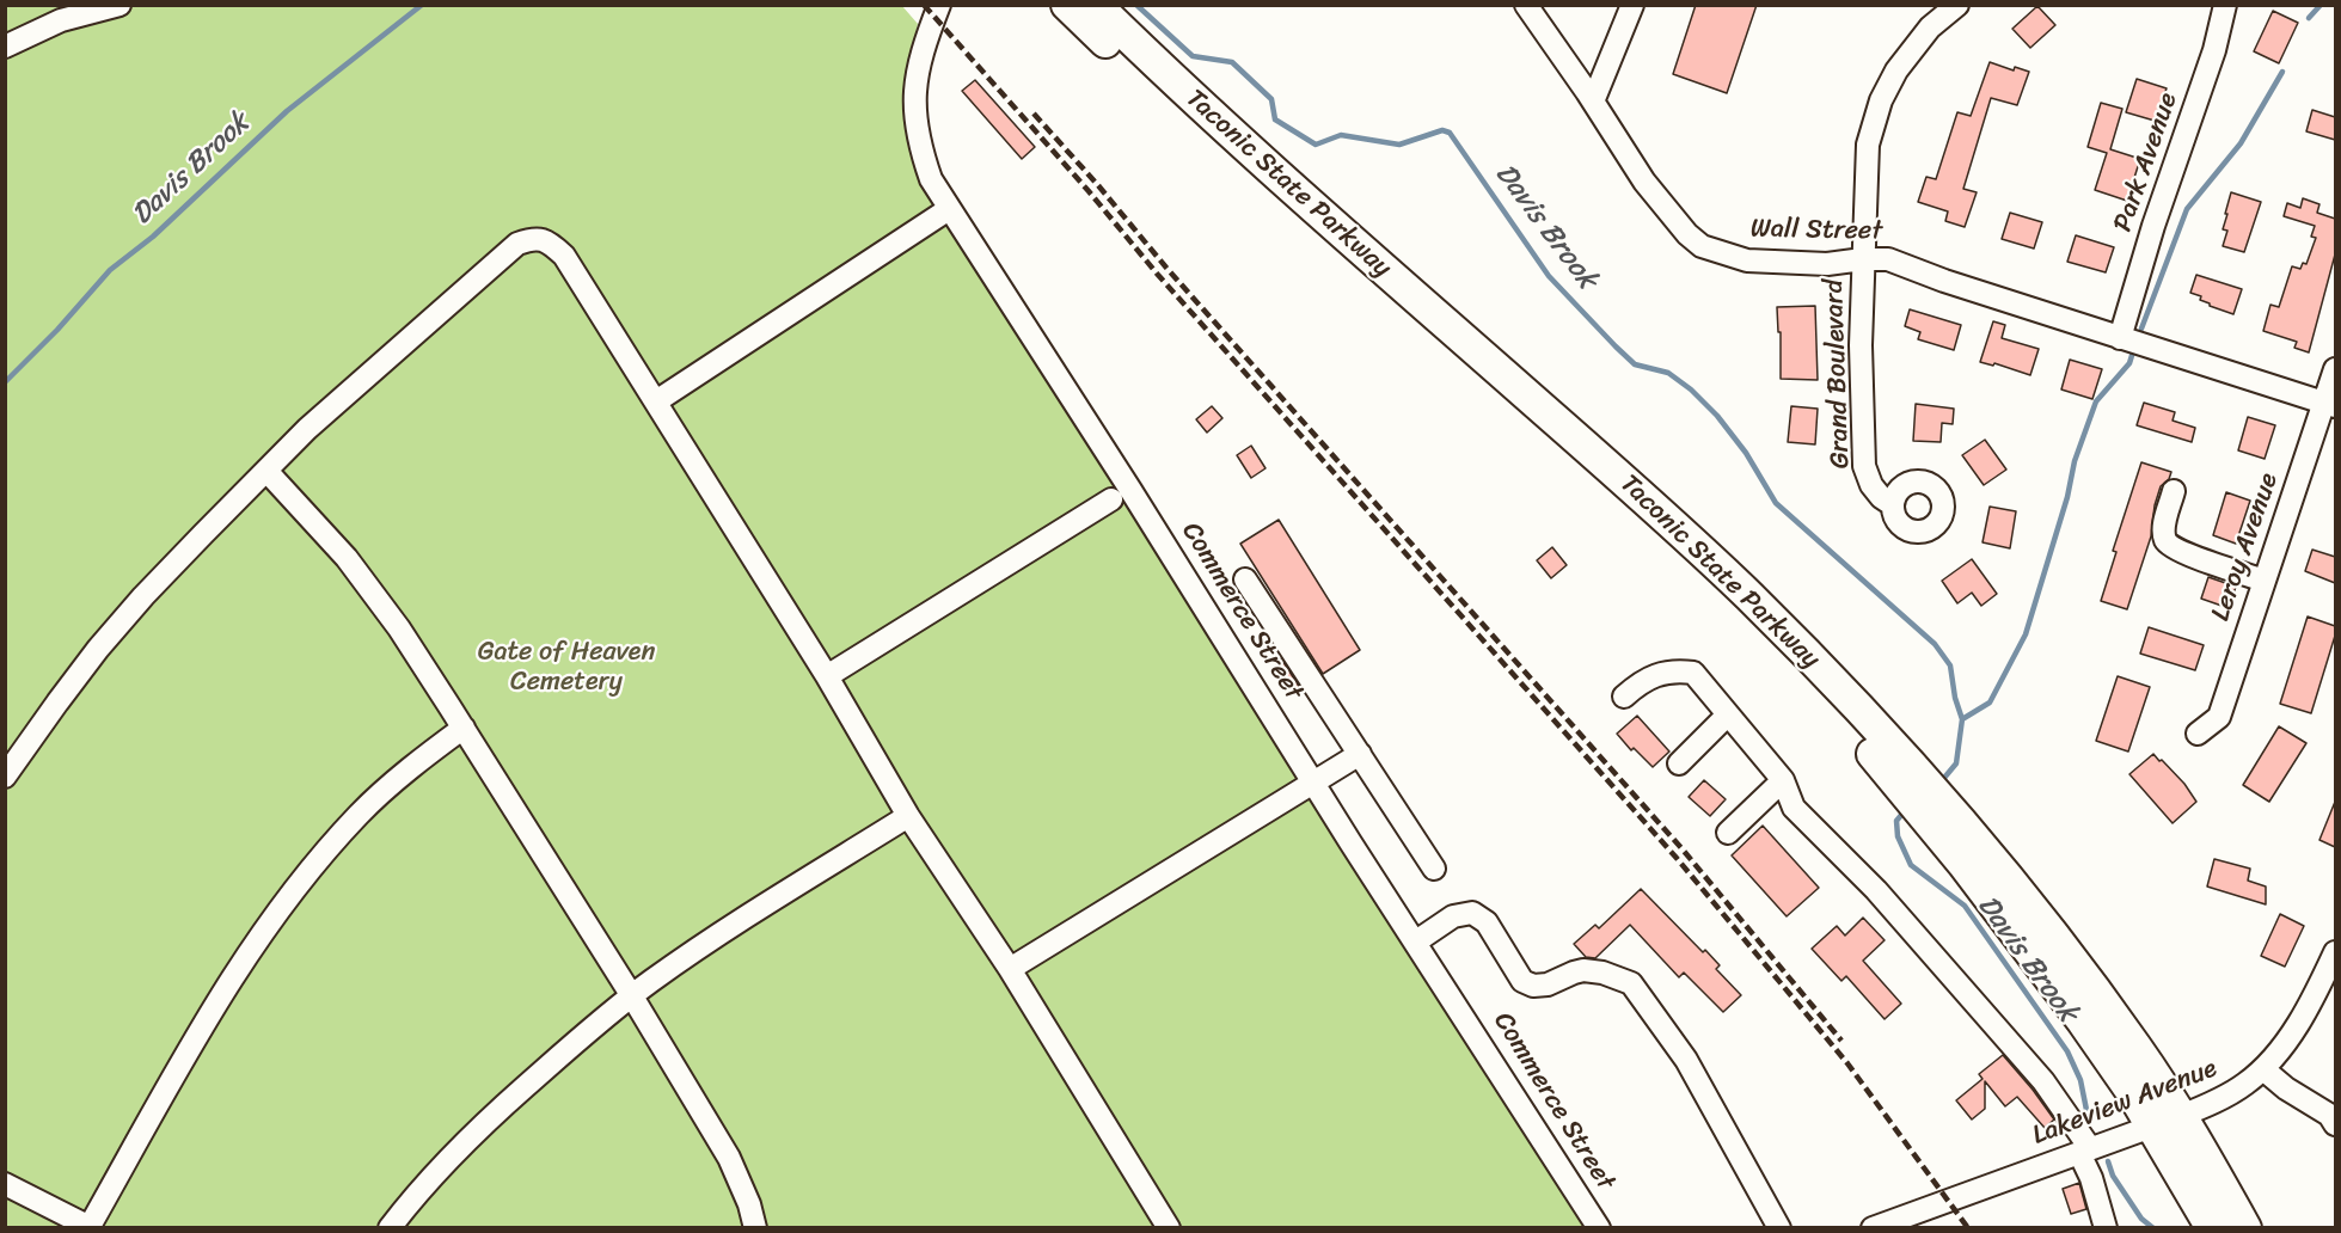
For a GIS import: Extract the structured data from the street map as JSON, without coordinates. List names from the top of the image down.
{
  "streets": {
    "highway": ["Taconic State Parkway"],
    "street": [
      "Park Avenue",
      "Wall Street",
      "Grand Boulevard",
      "Leroy Avenue",
      "Commerce Street",
      "Lakeview Avenue"
    ]
  },
  "crossings": [
    ["Park Avenue", "Wall Street"],
    ["Taconic State Parkway", "Lakeview Avenue"],
    ["Wall Street", "Grand Boulevard"],
    ["Wall Street", "Leroy Avenue"]
  ],
  "water": ["Davis Brook"],
  "parks": ["Gate of Heaven Cemetery"]
}
